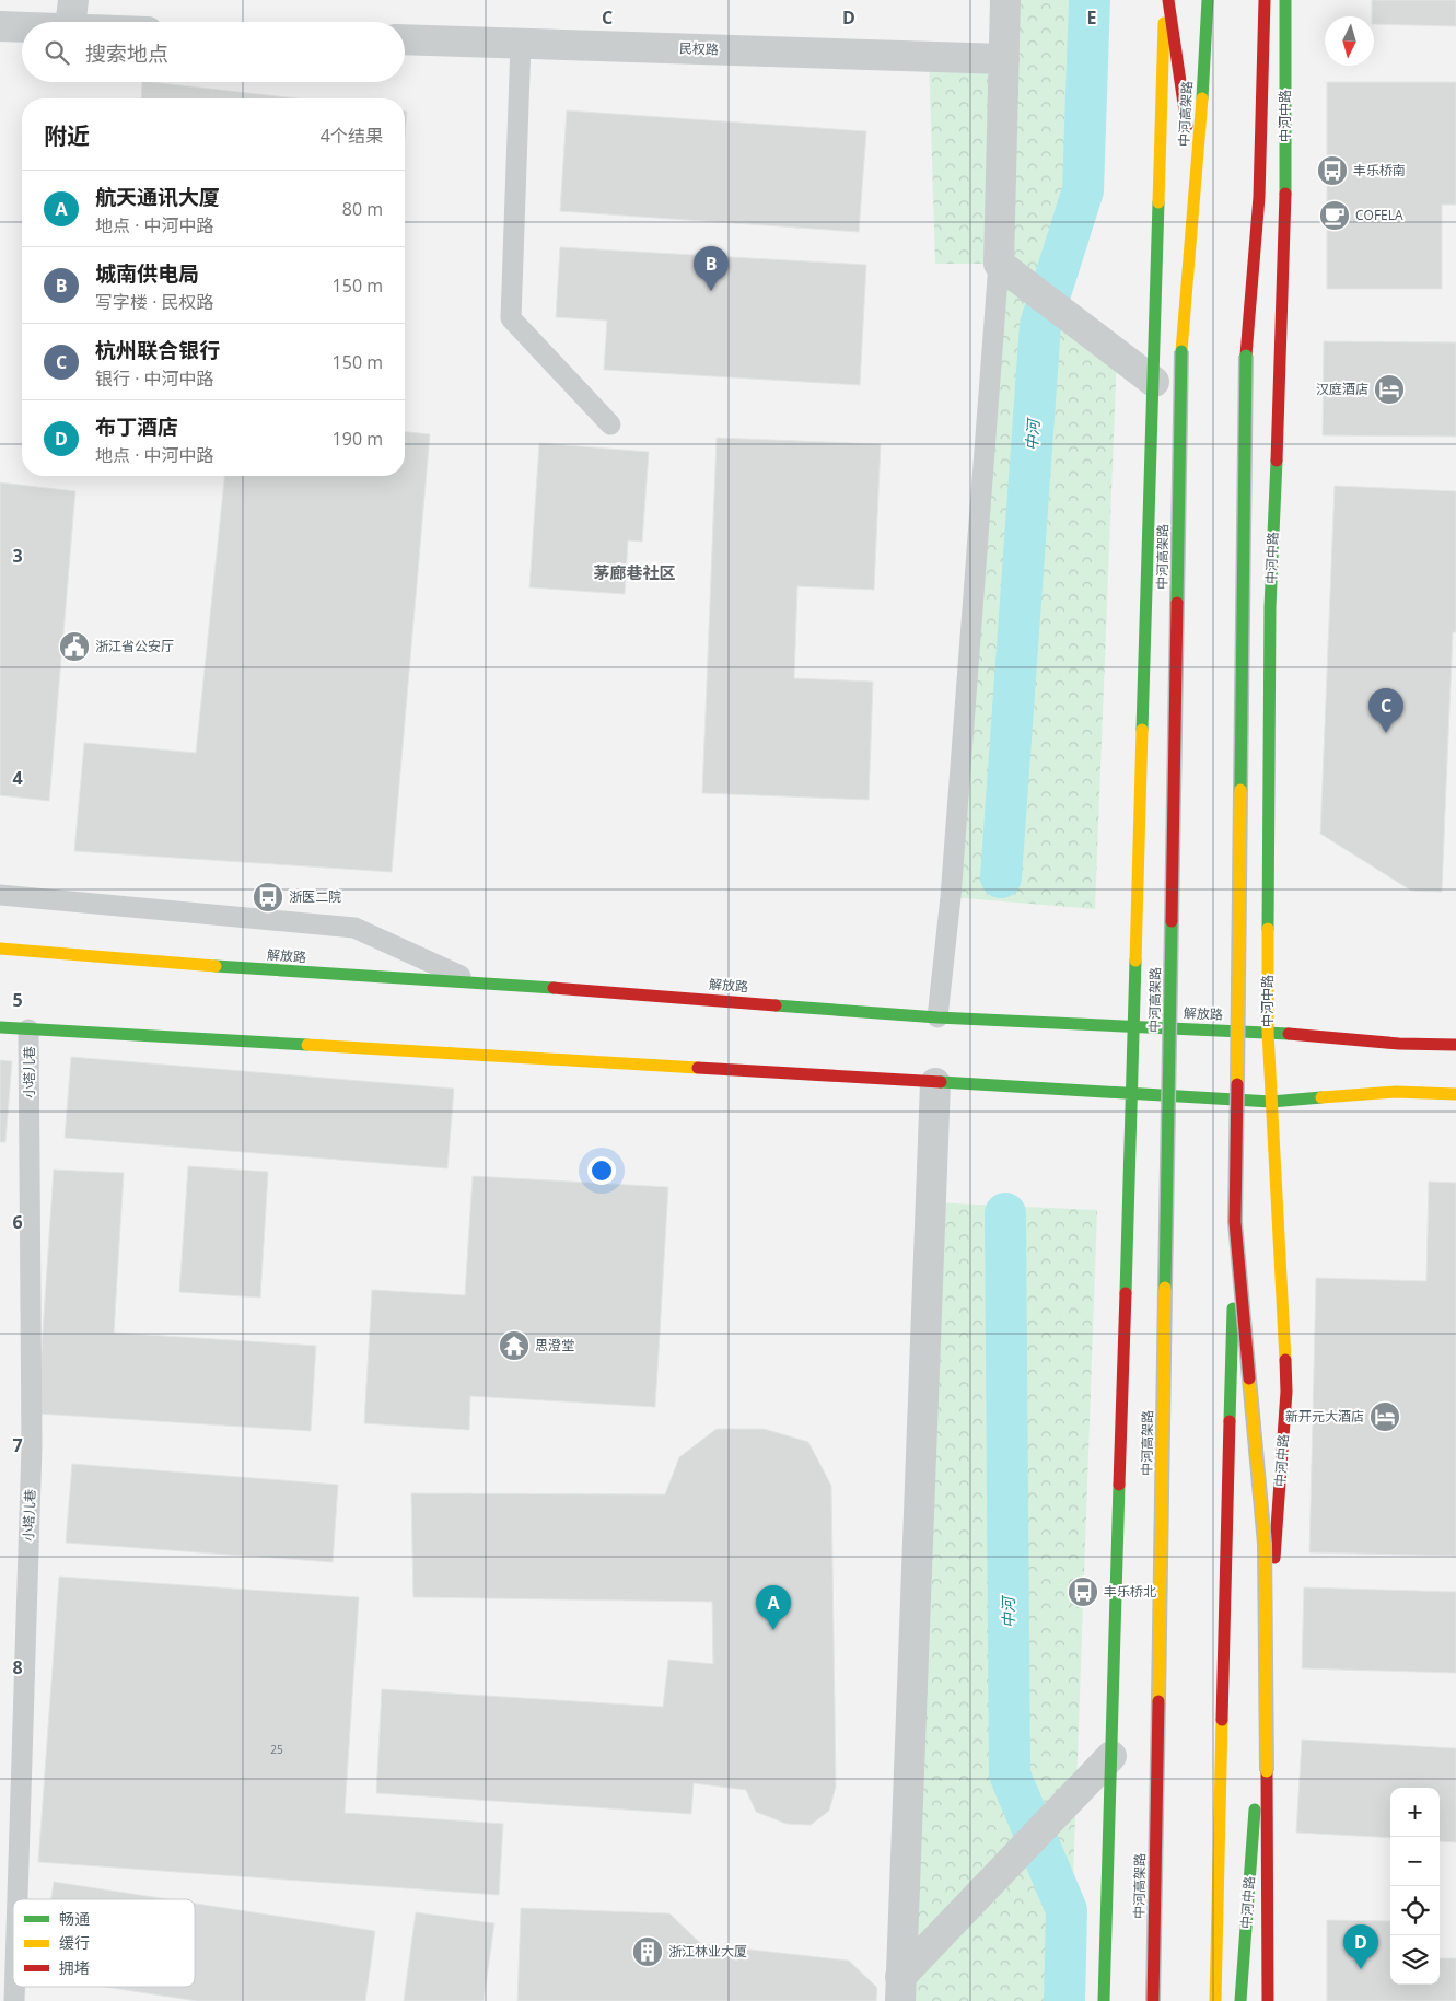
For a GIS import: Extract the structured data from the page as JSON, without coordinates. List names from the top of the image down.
{
  "streets": {
    "main road": ["中河高架路", "中河中路", "解放路"],
    "street": ["民权路"],
    "lane": ["小塔儿巷"]
  },
  "crossings": [
    ["中河中路", "解放路"]
  ],
  "districts": ["茅廊巷社区"],
  "water": ["中河"],
  "places": {
    "bus stop": ["丰乐桥南", "浙医二院", "丰乐桥北"],
    "cafe": ["COFELA"],
    "hotel": ["汉庭酒店", "新开元大酒店"],
    "public building": ["浙江省公安厅"],
    "temple": ["思澄堂"],
    "building": ["浙江林业大厦"]
  },
  "house_numbers": ["25"],
  "legend": ["畅通", "缓行", "拥堵"],
  "north": "bottom",
  "page": {
    "search": "搜索地点",
    "heading": ["附近", "4个结果"],
    "list": [
      {
        "mark": "A",
        "name": "航天通讯大厦",
        "note": "地点 · 中河中路",
        "value": "80 m"
      },
      {
        "mark": "B",
        "name": "城南供电局",
        "note": "写字楼 · 民权路",
        "value": "150 m"
      },
      {
        "mark": "C",
        "name": "杭州联合银行",
        "note": "银行 · 中河中路",
        "value": "150 m"
      },
      {
        "mark": "D",
        "name": "布丁酒店",
        "note": "地点 · 中河中路",
        "value": "190 m"
      }
    ],
    "pins": [
      "B",
      "C",
      "A",
      "D"
    ],
    "map_buttons": ["+", "−"]
  },
  "grid": {
    "columns": ["C", "D", "E"],
    "rows": [
      "3",
      "4",
      "5",
      "6",
      "7",
      "8"
    ]
  }
}
